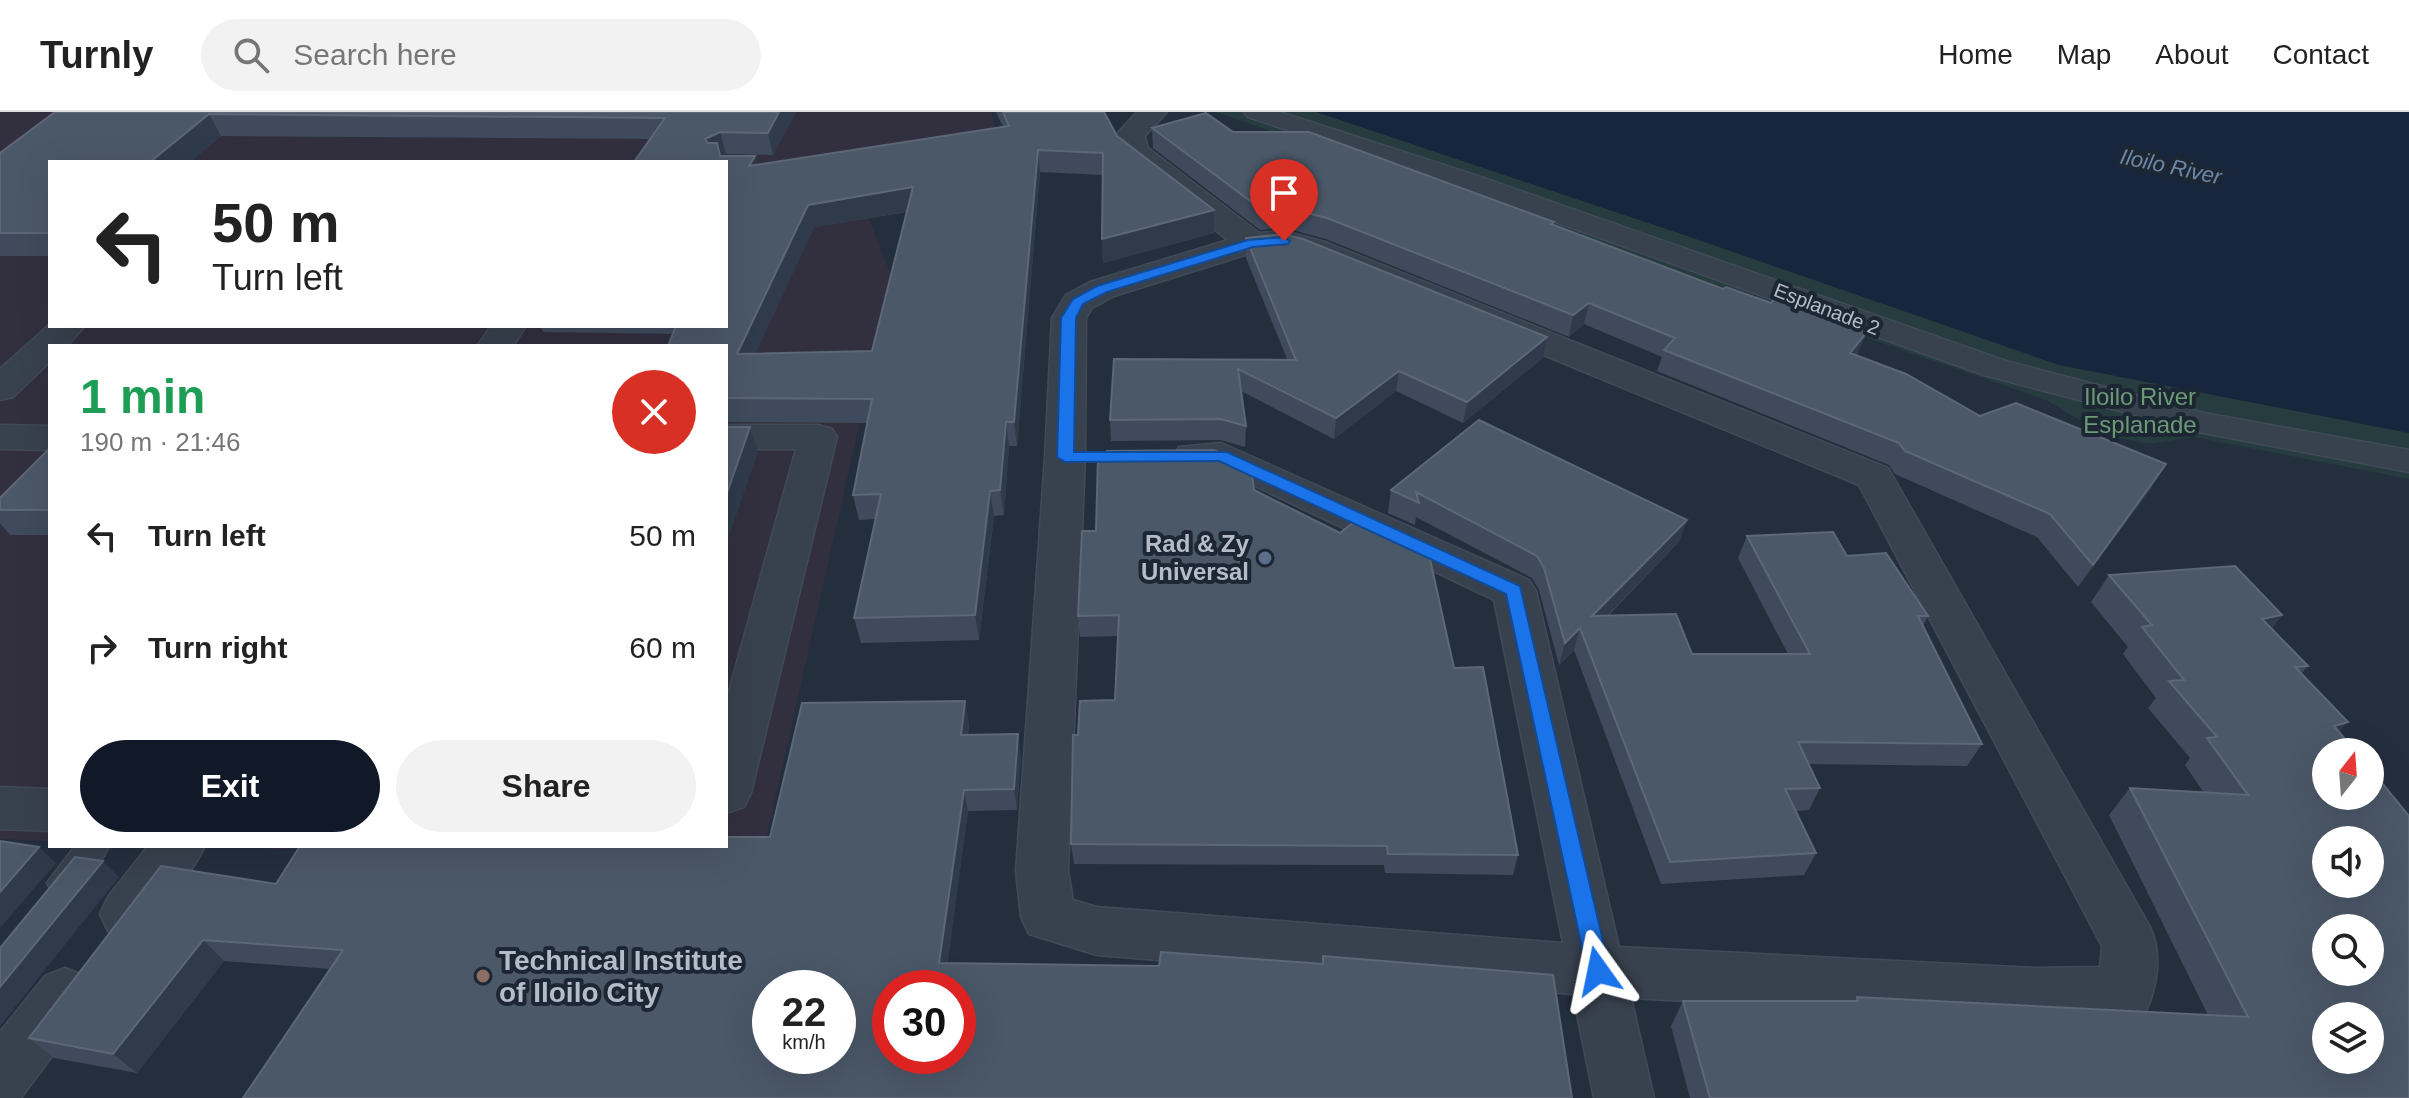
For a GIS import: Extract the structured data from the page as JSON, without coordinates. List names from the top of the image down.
{
  "streets": {
    "street": ["Esplanade 2"]
  },
  "water": ["Iloilo River"],
  "parks": ["Iloilo River Esplanade"],
  "places": ["Rad & Zy Universal", "Technical Institute of Iloilo City"],
  "north": "top",
  "page": {
    "header": "Turnly",
    "search": "Search here",
    "nav": [
      "Home",
      "Map",
      "About",
      "Contact"
    ],
    "turn": ["50 m", "Turn left"],
    "heading": ["1 min", "190 m · 21:46"],
    "list": [
      {
        "name": "Turn left",
        "value": "50 m"
      },
      {
        "name": "Turn right",
        "value": "60 m"
      }
    ],
    "buttons": ["Exit", "Share"],
    "speed": "22 km/h",
    "limit": "30"
  }
}
